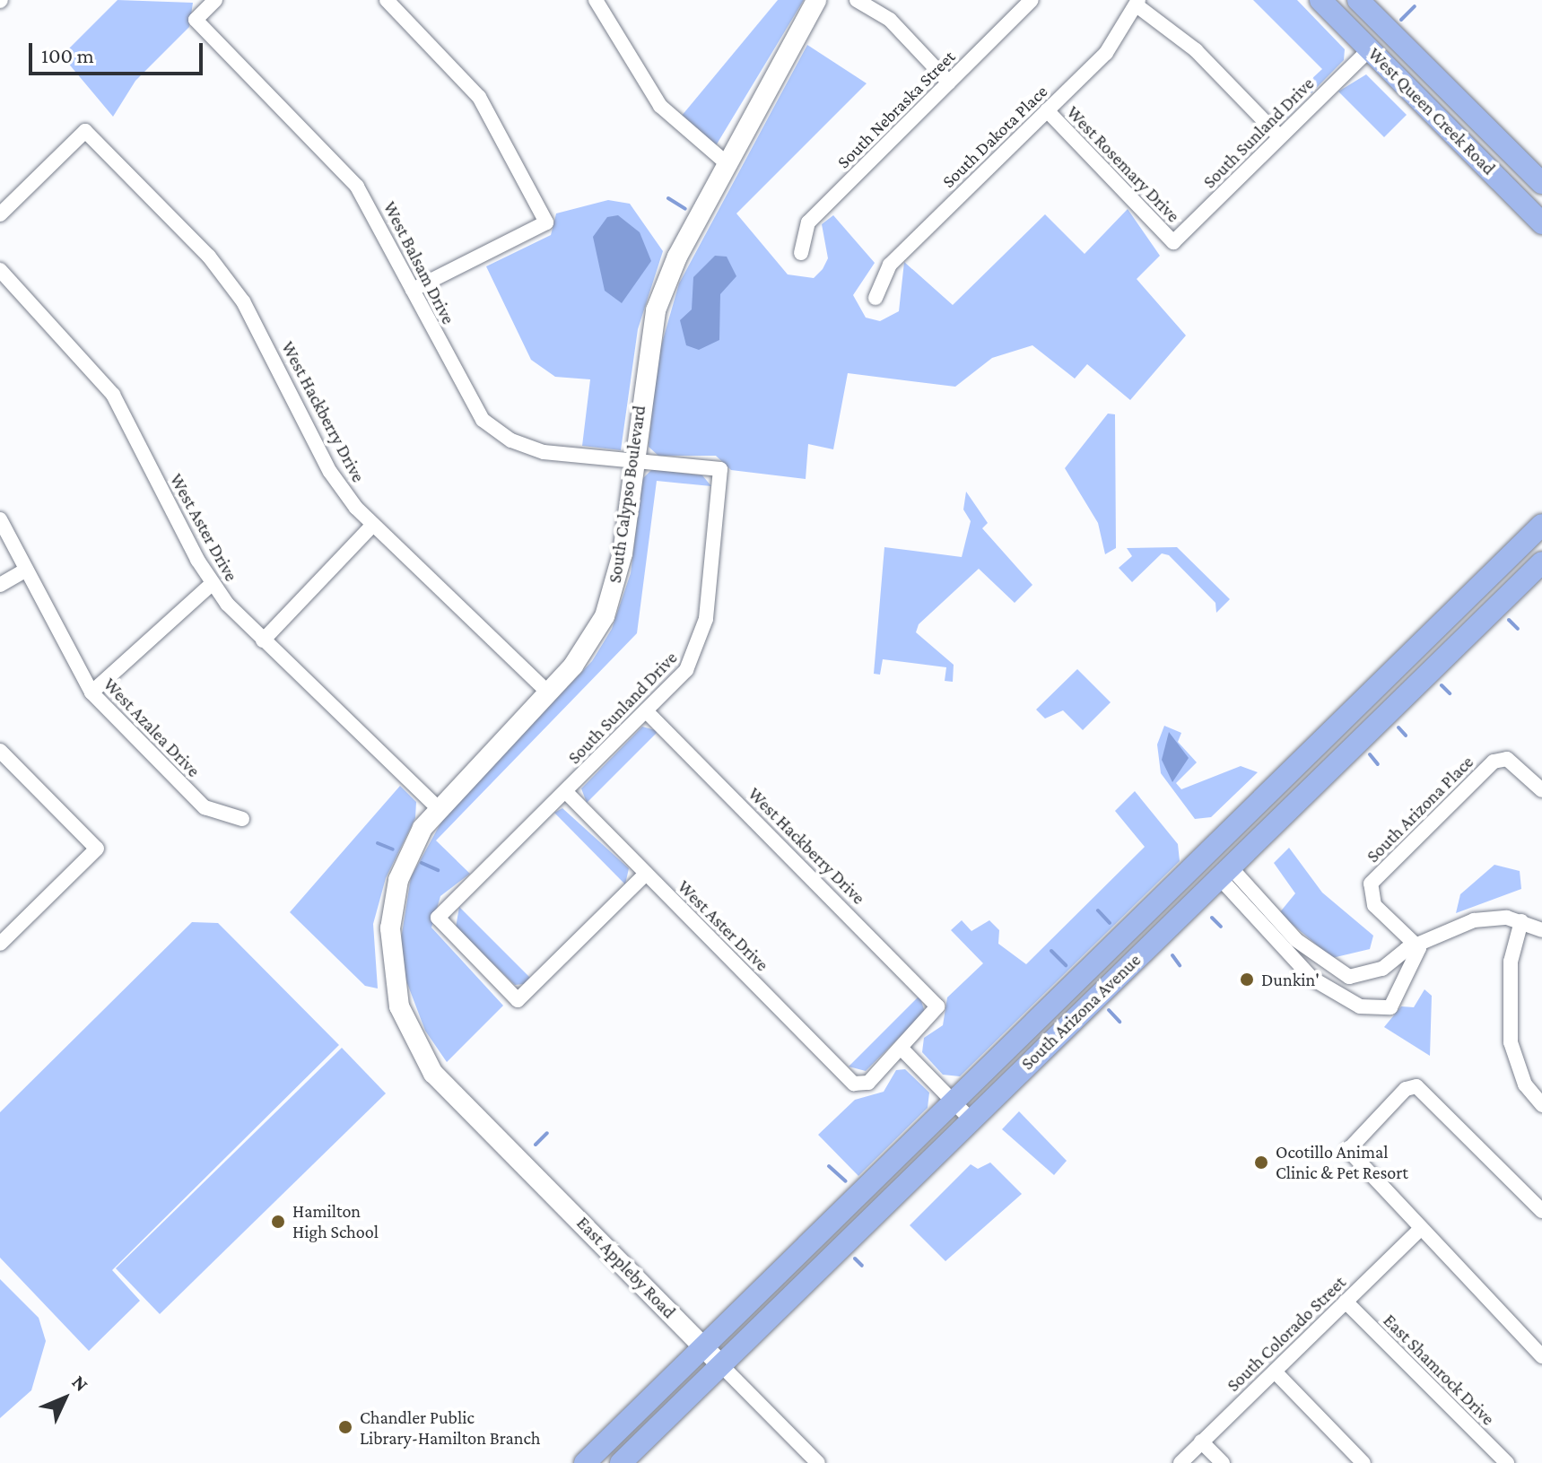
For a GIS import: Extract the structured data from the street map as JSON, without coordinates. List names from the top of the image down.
{
  "streets": {
    "main road": ["West Queen Creek Road", "South Arizona Avenue"],
    "street": [
      "South Nebraska Street",
      "South Sunland Drive",
      "South Dakota Place",
      "West Rosemary Drive",
      "West Balsam Drive",
      "West Hackberry Drive",
      "South Calypso Boulevard",
      "West Aster Drive",
      "West Azalea Drive",
      "South Arizona Place",
      "East Appleby Road",
      "South Colorado Street",
      "East Shamrock Drive"
    ]
  },
  "crossings": [
    ["West Queen Creek Road", "South Sunland Drive"],
    ["South Sunland Drive", "West Rosemary Drive"],
    ["South Sunland Drive", "West Balsam Drive"],
    ["South Sunland Drive", "West Hackberry Drive"],
    ["South Sunland Drive", "South Calypso Boulevard"],
    ["South Sunland Drive", "West Aster Drive"],
    ["South Dakota Place", "West Rosemary Drive"],
    ["West Balsam Drive", "South Calypso Boulevard"],
    ["West Hackberry Drive", "South Calypso Boulevard"],
    ["West Hackberry Drive", "West Aster Drive"],
    ["South Calypso Boulevard", "West Aster Drive"],
    ["South Calypso Boulevard", "East Appleby Road"],
    ["South Arizona Avenue", "East Appleby Road"],
    ["South Colorado Street", "East Shamrock Drive"]
  ],
  "places": [
    "Dunkin'",
    "Ocotillo Animal Clinic & Pet Resort",
    "Hamilton High School",
    "Chandler Public Library-Hamilton Branch"
  ],
  "scale_bar": "100 m",
  "north": "top right"
}
